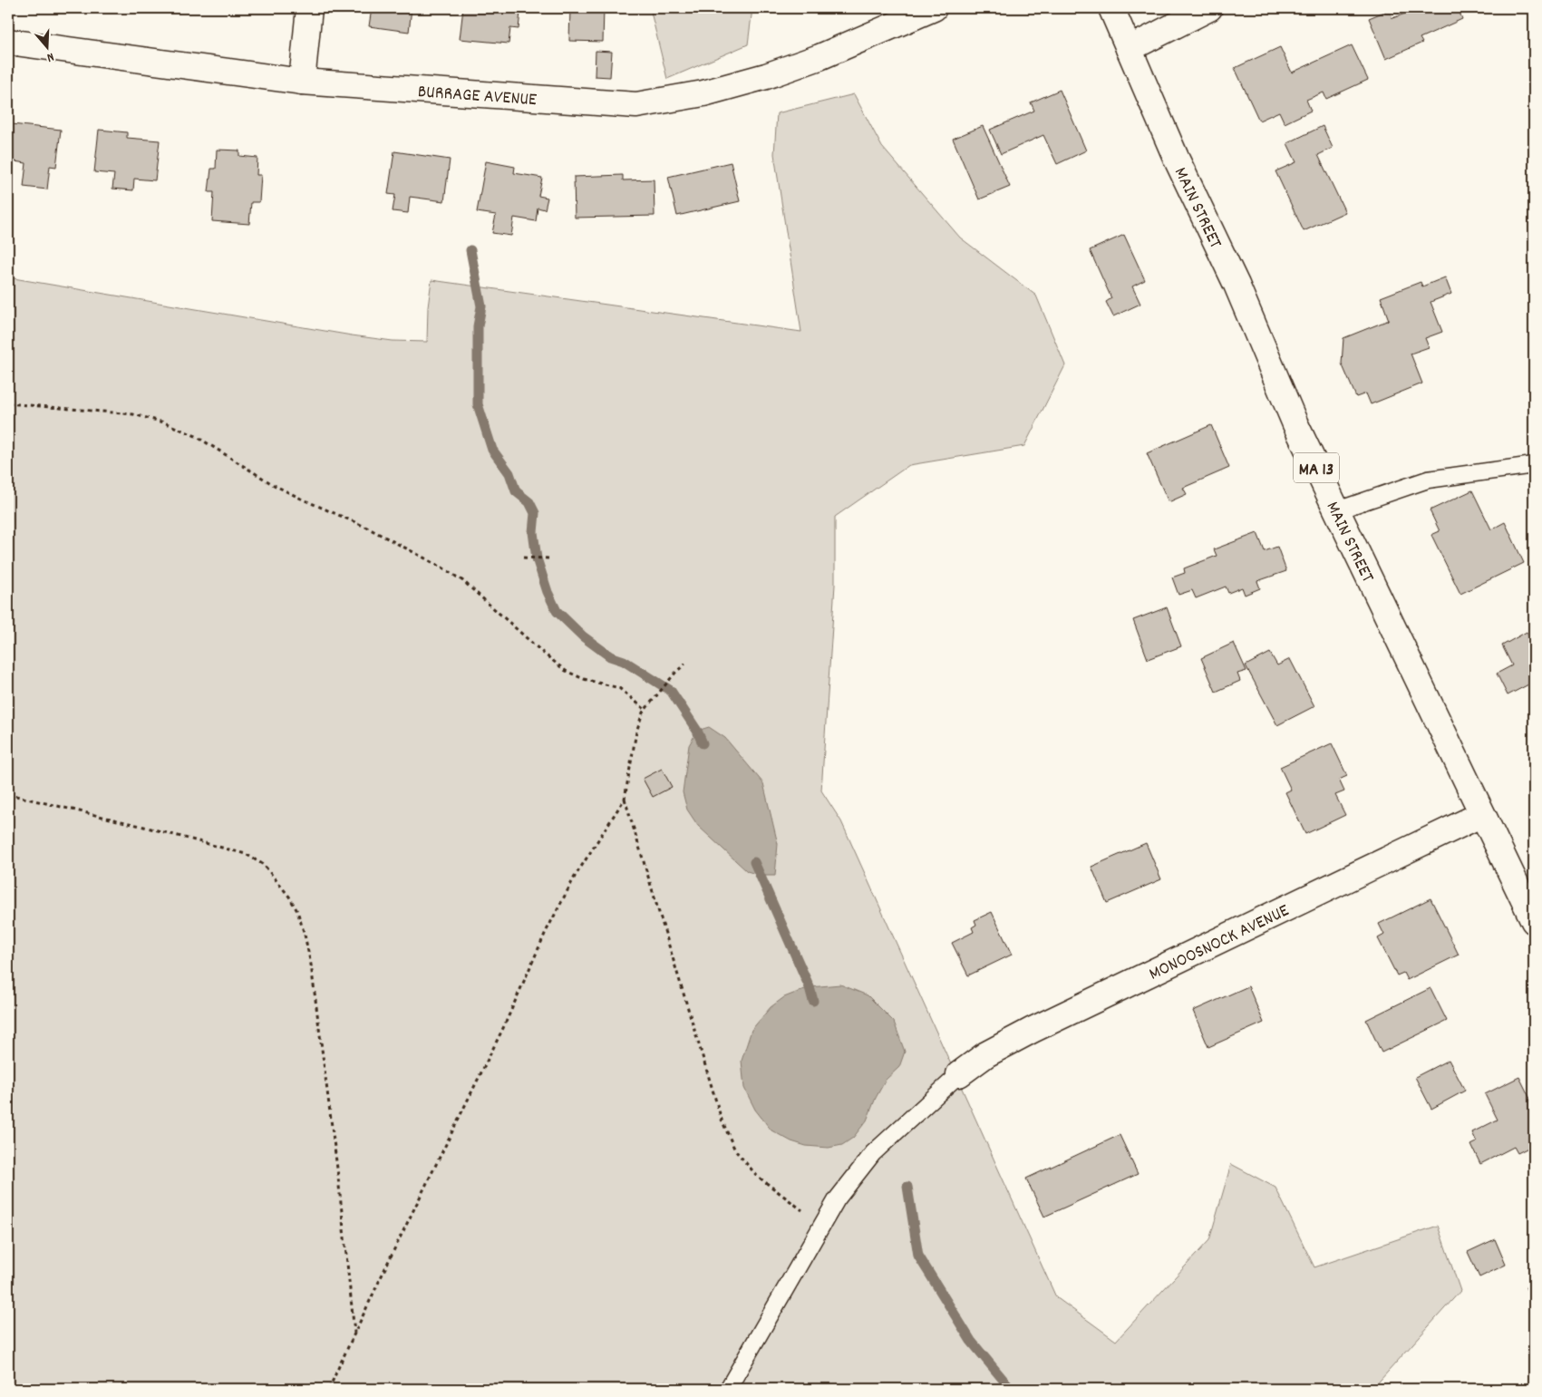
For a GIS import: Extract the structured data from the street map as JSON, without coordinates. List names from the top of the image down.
{
  "streets": {
    "street": [
      "BURRAGE AVENUE",
      "MAIN STREET",
      "MA 13",
      "MONOOSNOCK AVENUE"
    ]
  },
  "crossings": [
    ["MAIN STREET", "MONOOSNOCK AVENUE"]
  ],
  "north": "bottom"
}
